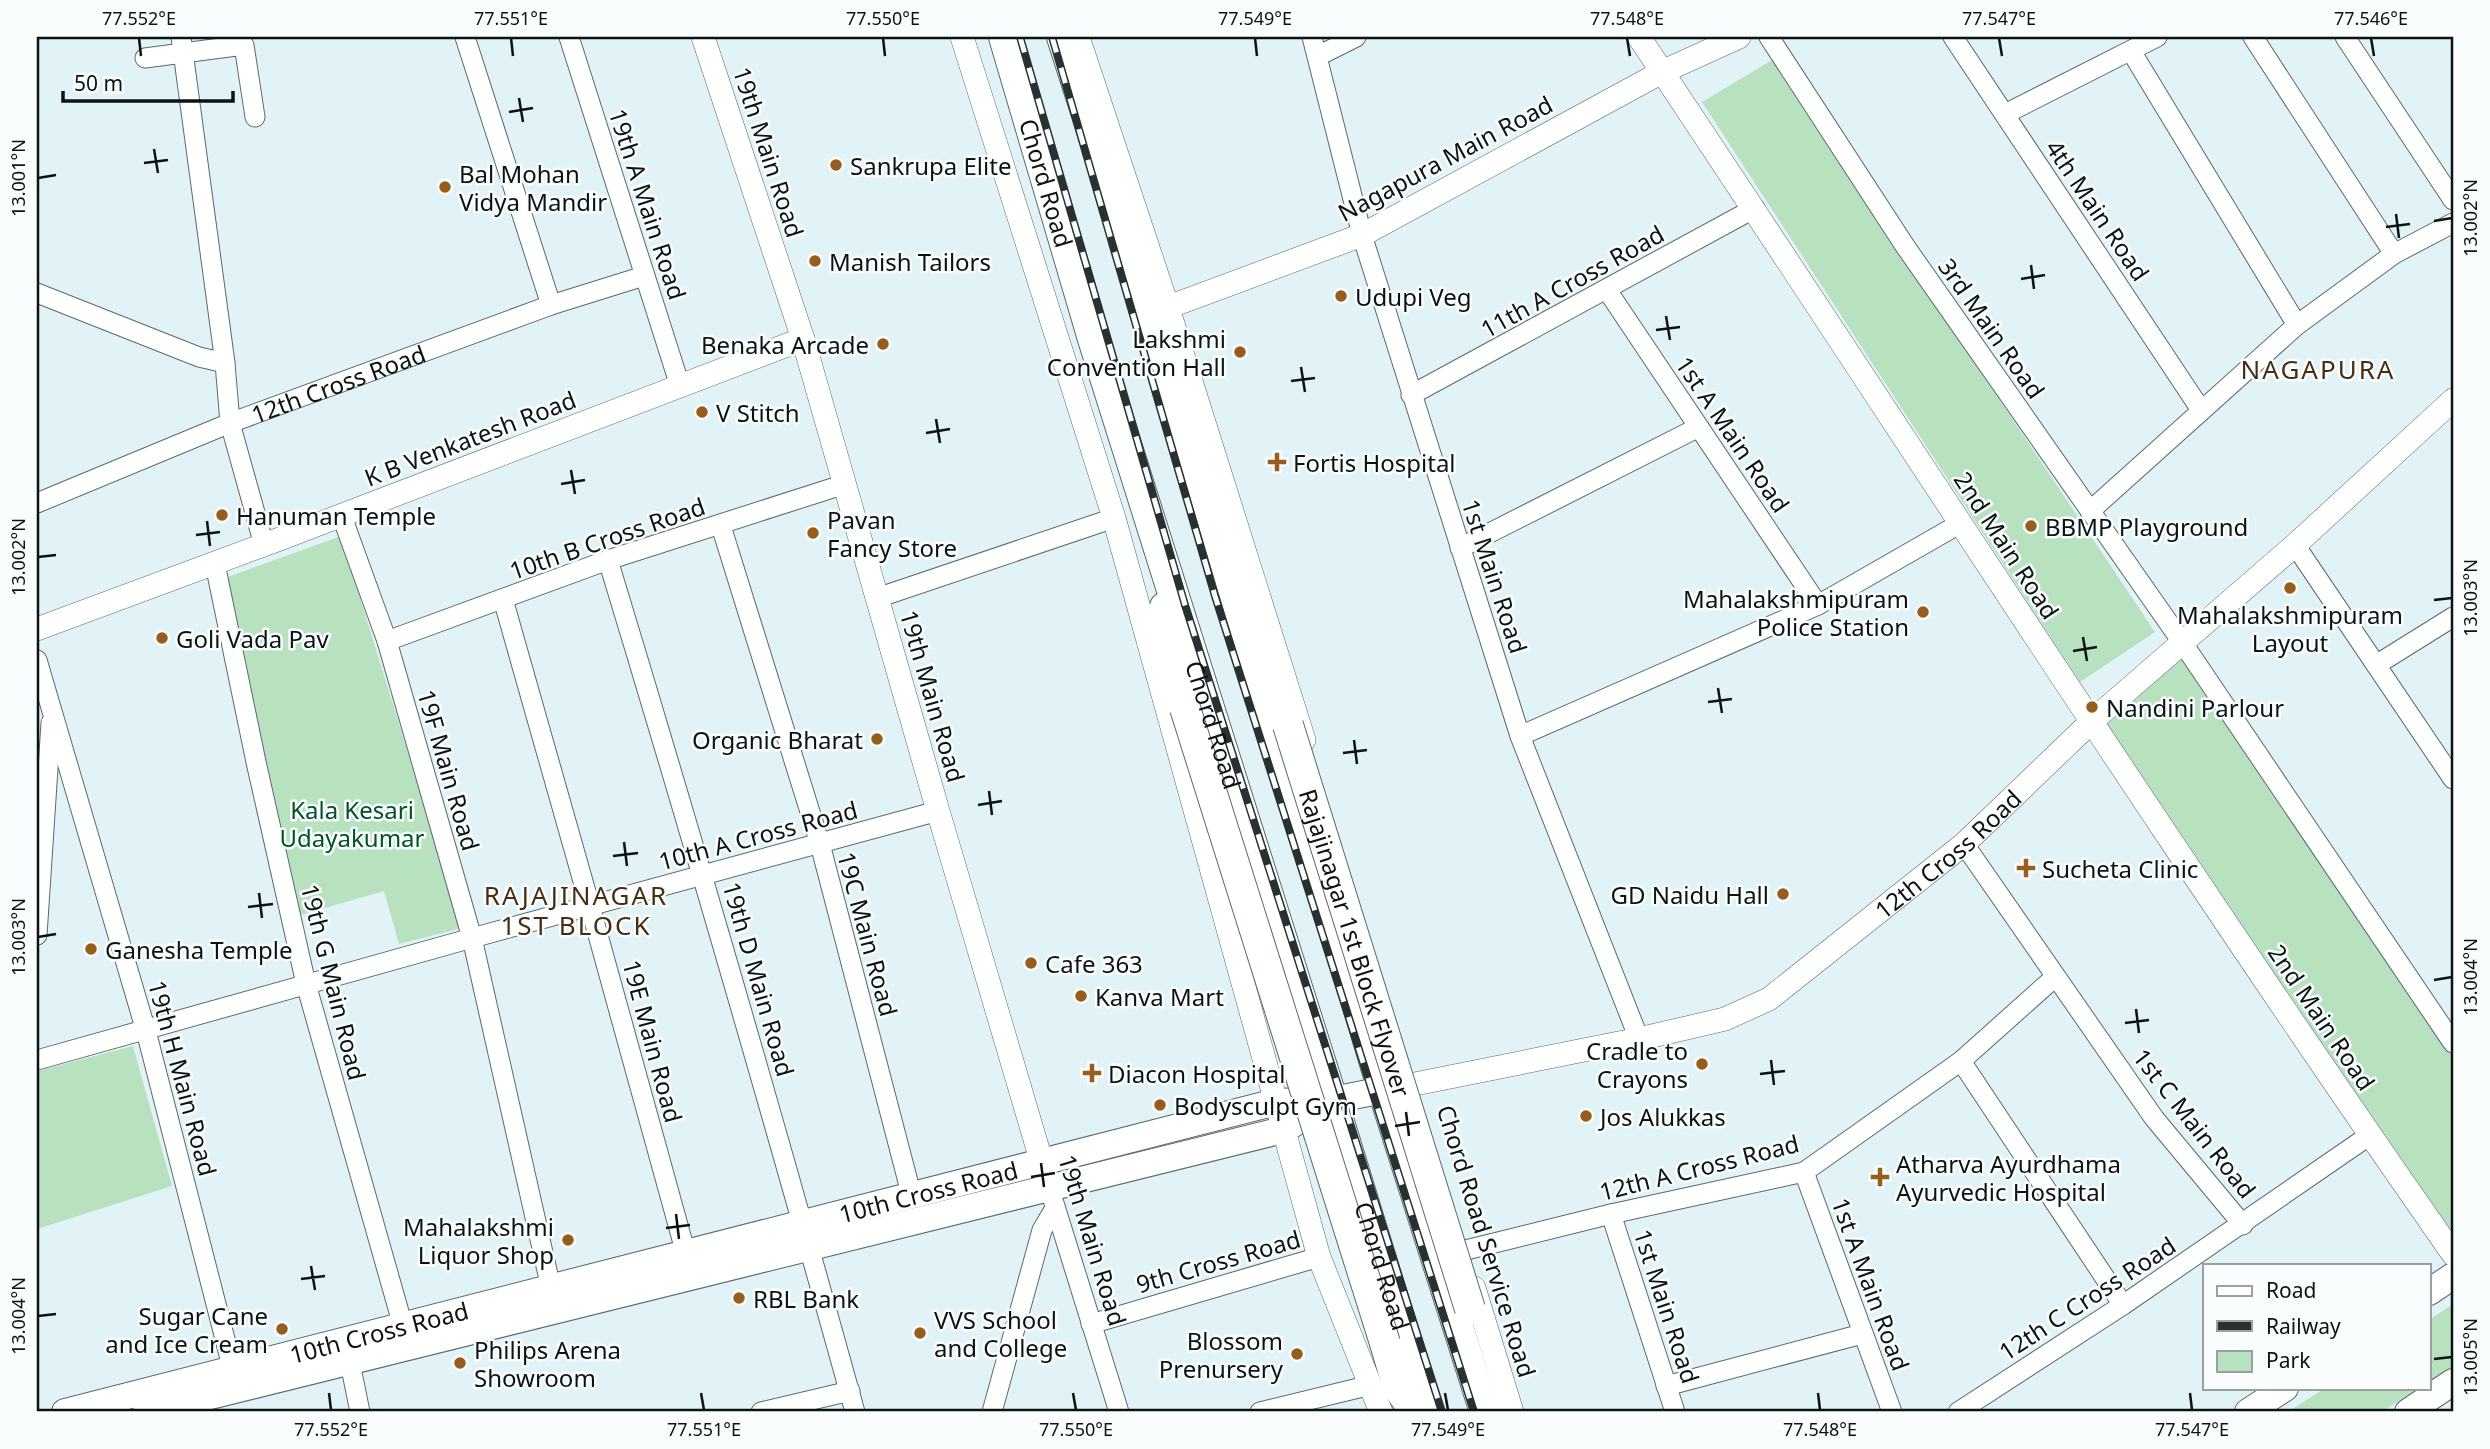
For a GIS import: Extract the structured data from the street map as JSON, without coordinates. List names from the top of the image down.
{
  "streets": {
    "main road": [
      "Chord Road",
      "12th Cross Road",
      "Rajajinagar 1st Block Flyover",
      "10th Cross Road"
    ],
    "street": [
      "19th Main Road",
      "Nagapura Main Road",
      "19th A Main Road",
      "4th Main Road",
      "11th A Cross Road",
      "3rd Main Road",
      "1st A Main Road",
      "K B Venkatesh Road",
      "10th B Cross Road",
      "2nd Main Road",
      "1st Main Road",
      "19F Main Road",
      "10th A Cross Road",
      "19C Main Road",
      "19th D Main Road",
      "19th G Main Road",
      "19E Main Road",
      "19th H Main Road",
      "1st C Main Road",
      "12th A Cross Road",
      "Chord Road Service Road",
      "9th Cross Road",
      "12th C Cross Road"
    ]
  },
  "crossings": [
    ["19th Main Road", "K B Venkatesh Road"],
    ["19th Main Road", "10th B Cross Road"],
    ["19th Main Road", "10th A Cross Road"],
    ["19th Main Road", "10th Cross Road"],
    ["19th Main Road", "9th Cross Road"],
    ["Nagapura Main Road", "2nd Main Road"],
    ["Nagapura Main Road", "1st Main Road"],
    ["Nagapura Main Road", "Chord Road Service Road"],
    ["Chord Road", "12th Cross Road"],
    ["Chord Road", "10th Cross Road"],
    ["19th A Main Road", "12th Cross Road"],
    ["19th A Main Road", "K B Venkatesh Road"],
    ["11th A Cross Road", "1st A Main Road"],
    ["11th A Cross Road", "2nd Main Road"],
    ["11th A Cross Road", "1st Main Road"],
    ["3rd Main Road", "12th Cross Road"],
    ["12th Cross Road", "2nd Main Road"],
    ["12th Cross Road", "1st Main Road"],
    ["12th Cross Road", "1st C Main Road"],
    ["12th Cross Road", "10th Cross Road"],
    ["12th Cross Road", "Chord Road Service Road"],
    ["1st A Main Road", "12th A Cross Road"],
    ["K B Venkatesh Road", "19F Main Road"],
    ["K B Venkatesh Road", "19th G Main Road"],
    ["10th B Cross Road", "19F Main Road"],
    ["10th B Cross Road", "19C Main Road"],
    ["10th B Cross Road", "19th D Main Road"],
    ["10th B Cross Road", "19E Main Road"],
    ["2nd Main Road", "12th C Cross Road"],
    ["1st Main Road", "12th A Cross Road"],
    ["19F Main Road", "10th A Cross Road"],
    ["19F Main Road", "10th Cross Road"],
    ["10th A Cross Road", "19C Main Road"],
    ["10th A Cross Road", "19th D Main Road"],
    ["10th A Cross Road", "19th G Main Road"],
    ["10th A Cross Road", "19E Main Road"],
    ["10th A Cross Road", "19th H Main Road"],
    ["19C Main Road", "10th Cross Road"],
    ["19th D Main Road", "10th Cross Road"],
    ["19th G Main Road", "10th Cross Road"],
    ["19E Main Road", "10th Cross Road"],
    ["19th H Main Road", "10th Cross Road"],
    ["1st C Main Road", "12th A Cross Road"],
    ["1st C Main Road", "12th C Cross Road"],
    ["12th A Cross Road", "Chord Road Service Road"]
  ],
  "districts": ["NAGAPURA", "RAJAJINAGAR 1ST BLOCK"],
  "parks": ["Kala Kesari Udayakumar"],
  "places": {
    "other": [
      "Sankrupa Elite",
      "Bal Mohan Vidya Mandir",
      "Manish Tailors",
      "Udupi Veg",
      "Benaka Arcade",
      "Lakshmi Convention Hall",
      "V Stitch",
      "Hanuman Temple",
      "BBMP Playground",
      "Pavan Fancy Store",
      "Mahalakshmipuram Layout",
      "Mahalakshmipuram Police Station",
      "Goli Vada Pav",
      "Nandini Parlour",
      "Organic Bharat",
      "GD Naidu Hall",
      "Ganesha Temple",
      "Cafe 363",
      "Kanva Mart",
      "Cradle to Crayons",
      "Bodysculpt Gym",
      "Jos Alukkas",
      "Mahalakshmi Liquor Shop",
      "RBL Bank",
      "Sugar Cane and Ice Cream",
      "VVS School and College",
      "Blossom Prenursery",
      "Philips Arena Showroom"
    ],
    "health": [
      "Fortis Hospital",
      "Sucheta Clinic",
      "Diacon Hospital",
      "Atharva Ayurdhama Ayurvedic Hospital"
    ]
  },
  "legend": ["Road", "Railway", "Park"],
  "scale_bar": "50 m",
  "coordinates": [
    "77.552°E",
    "77.551°E",
    "77.550°E",
    "77.549°E",
    "77.548°E",
    "77.547°E",
    "77.546°E",
    "13.001°N",
    "13.002°N",
    "13.003°N",
    "13.004°N",
    "13.005°N"
  ]
}
